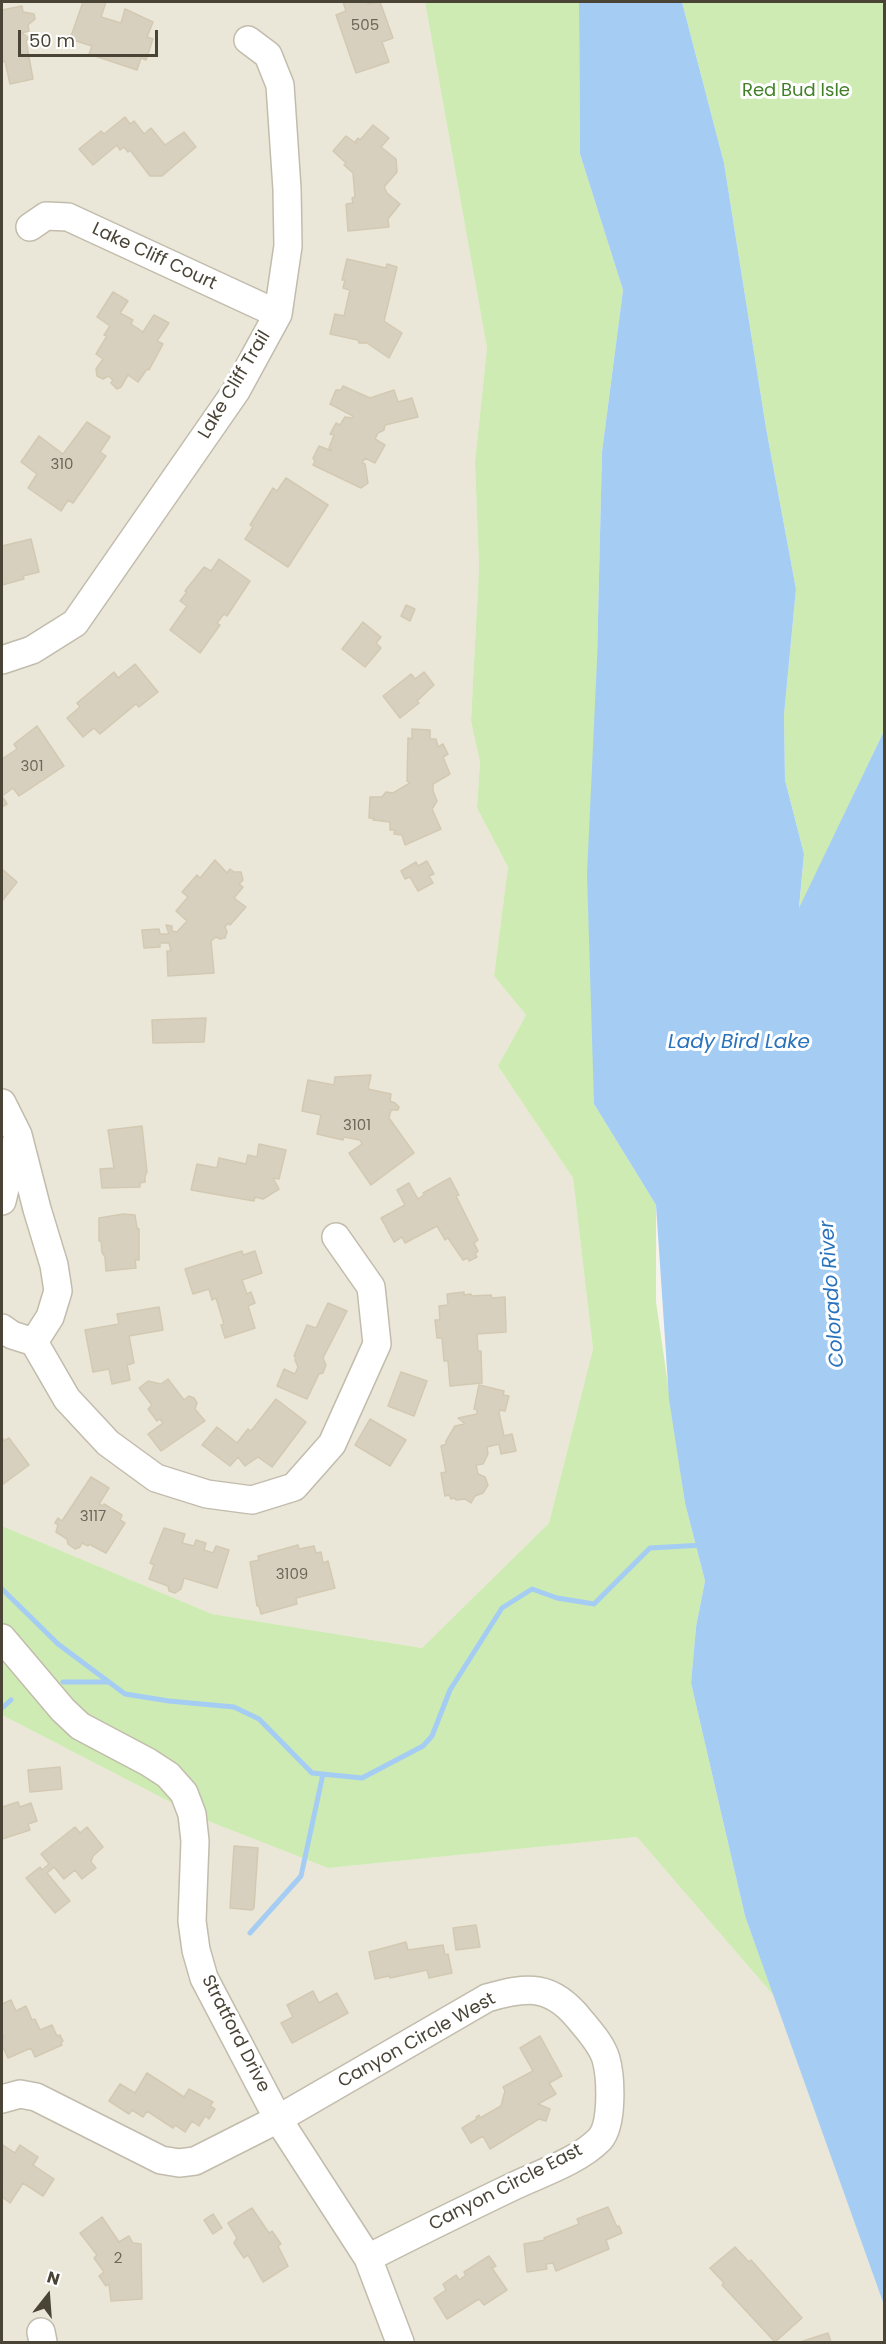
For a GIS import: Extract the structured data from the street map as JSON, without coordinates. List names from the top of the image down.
{
  "streets": {
    "street": [
      "Lake Cliff Court",
      "Lake Cliff Trail",
      "Stratford Drive",
      "Canyon Circle West",
      "Canyon Circle East"
    ]
  },
  "crossings": [
    ["Lake Cliff Court", "Lake Cliff Trail"],
    ["Stratford Drive", "Canyon Circle West"],
    ["Stratford Drive", "Canyon Circle East"],
    ["Canyon Circle West", "Canyon Circle East"]
  ],
  "water": ["Lady Bird Lake", "Colorado River"],
  "parks": ["Red Bud Isle"],
  "house_numbers": [
    "505",
    "310",
    "301",
    "3101",
    "3117",
    "3109",
    "2"
  ],
  "scale_bar": "50 m",
  "north": "top"
}
